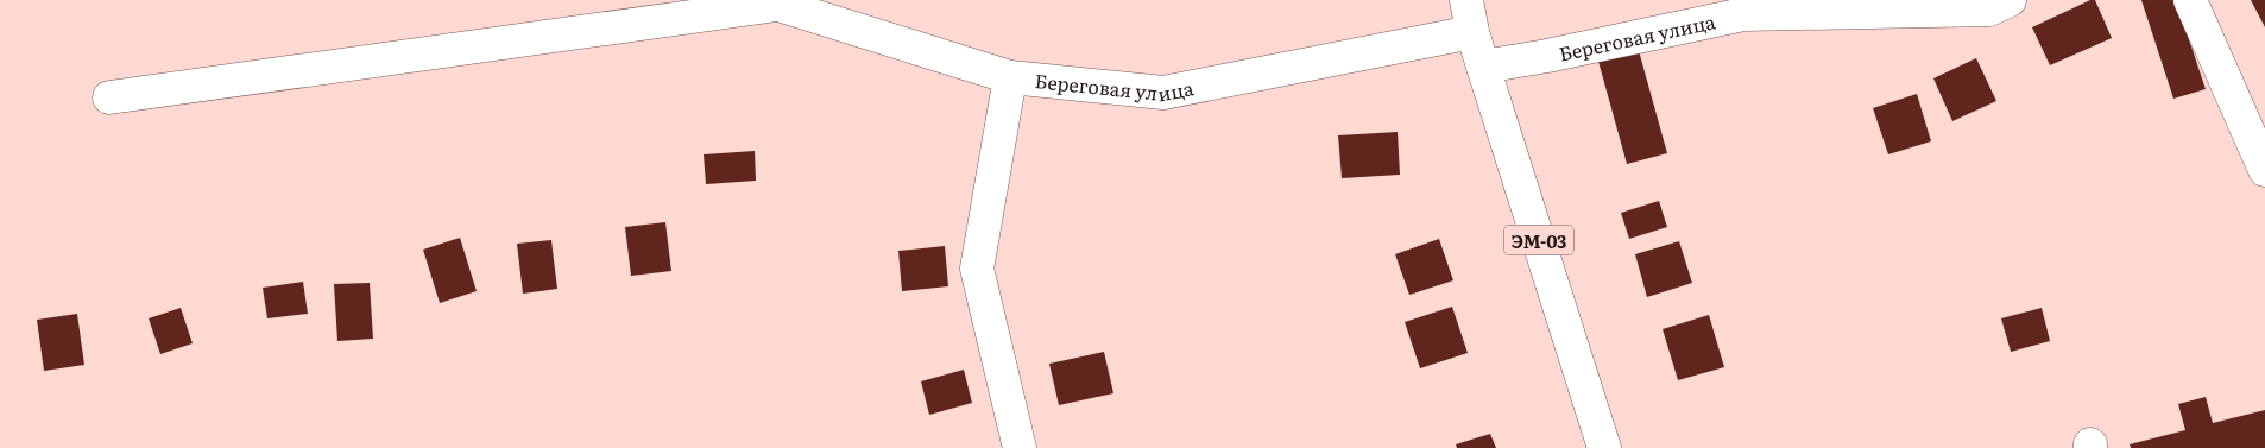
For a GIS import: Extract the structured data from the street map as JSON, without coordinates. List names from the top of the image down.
{
  "streets": {
    "main road": ["Береговая улица", "ЭМ-03"]
  },
  "crossings": [
    ["Береговая улица", "ЭМ-03"]
  ]
}
